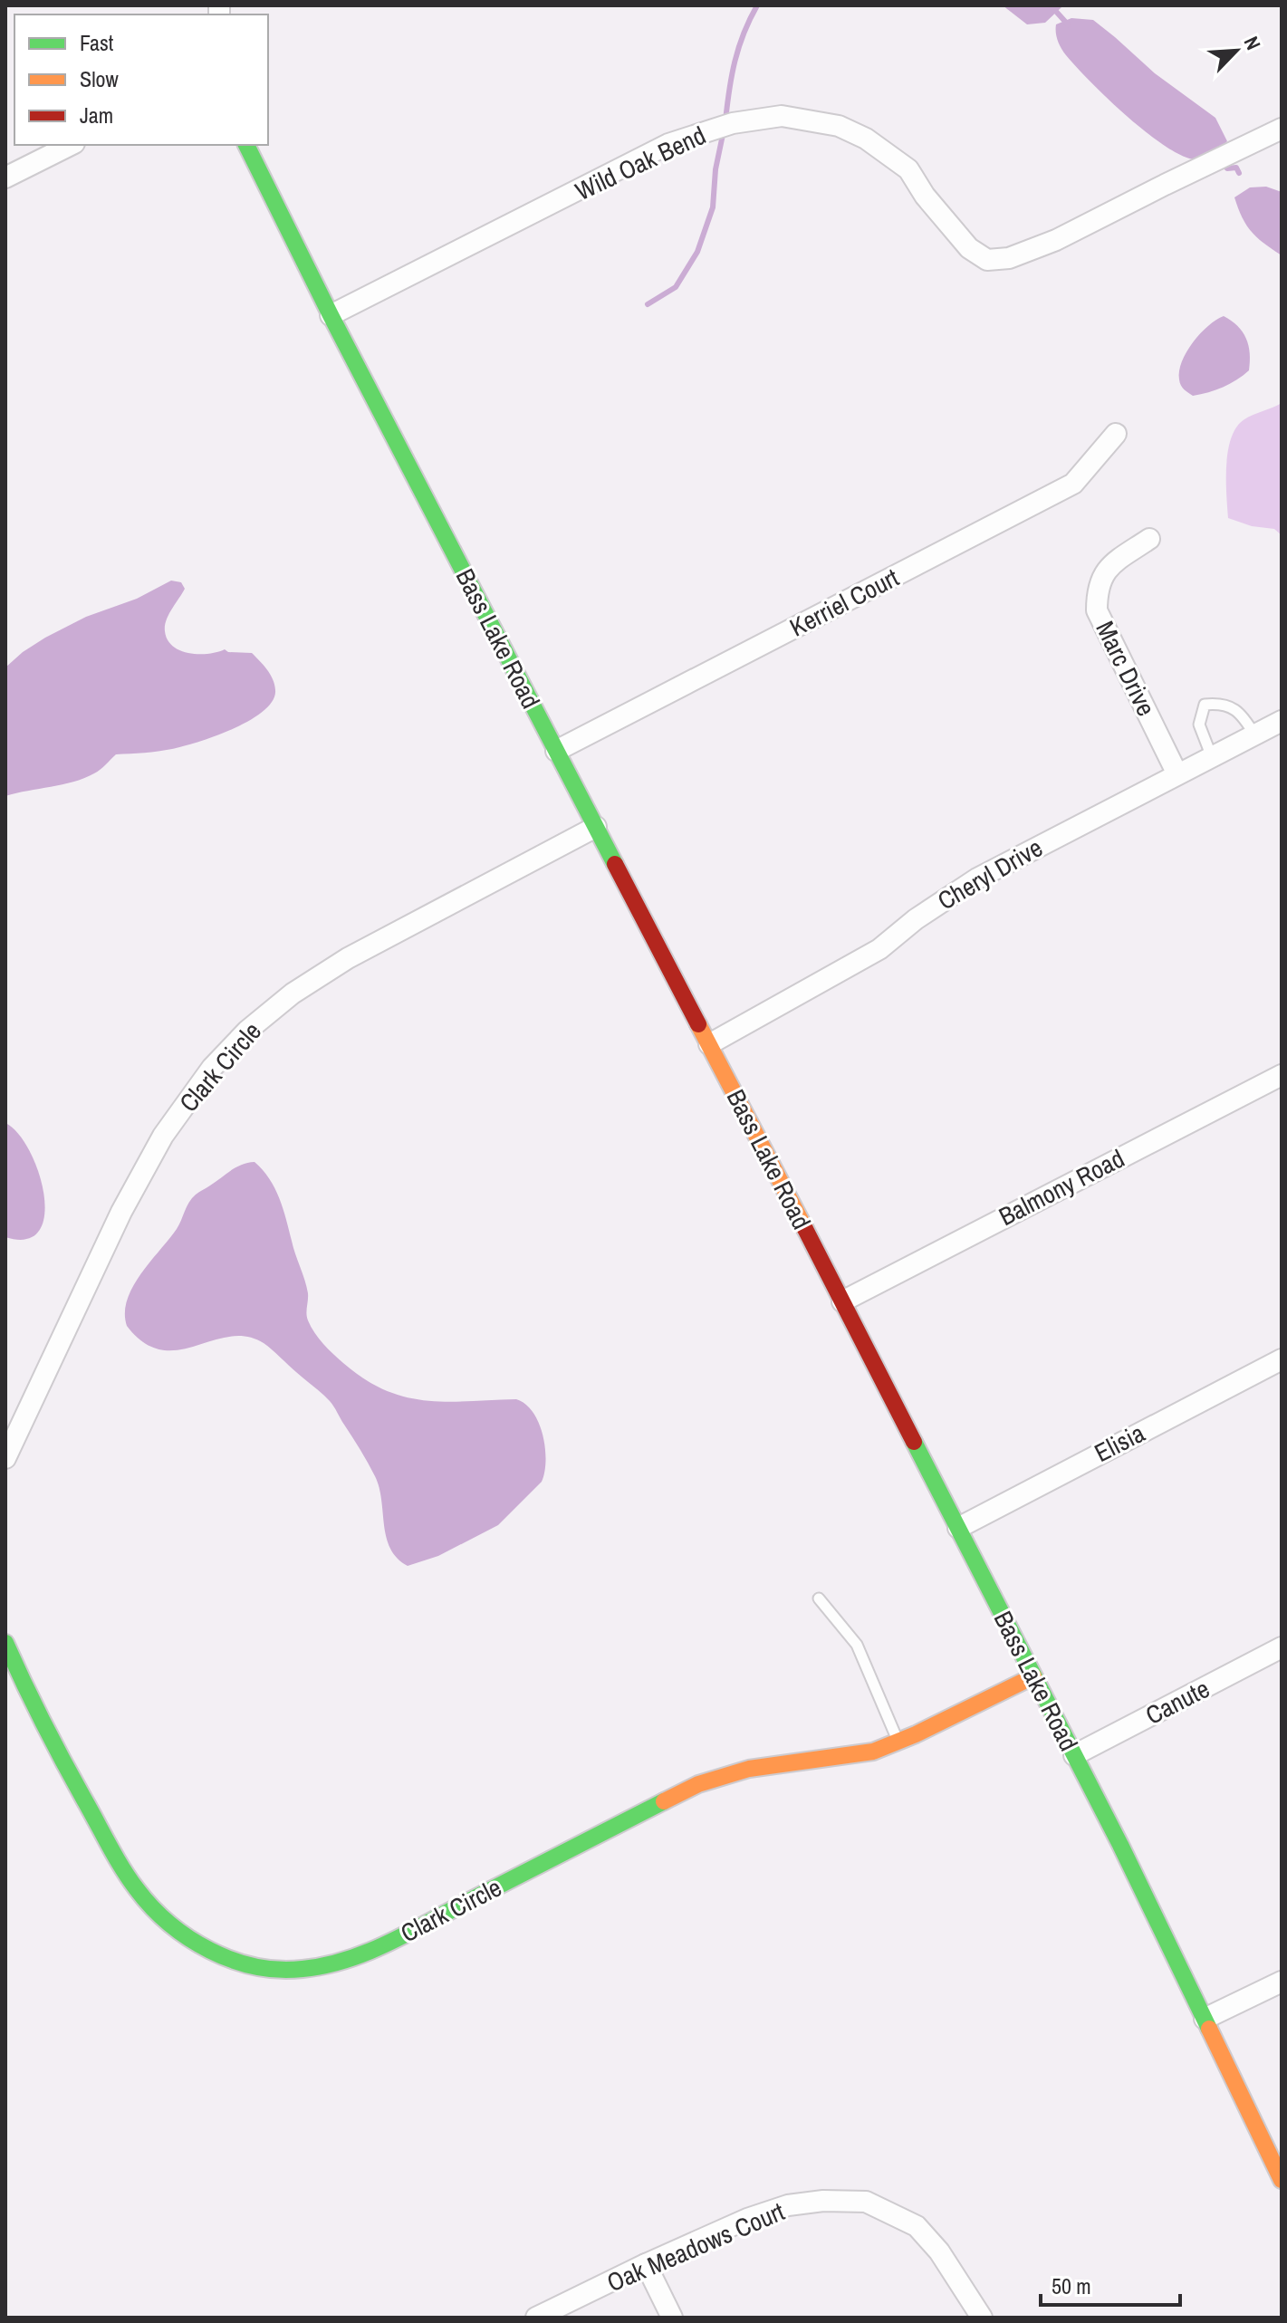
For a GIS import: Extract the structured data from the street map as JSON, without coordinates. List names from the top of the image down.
{
  "streets": {
    "street": [
      "Wild Oak Bend",
      "Kerriel Court",
      "Bass Lake Road",
      "Marc Drive",
      "Cheryl Drive",
      "Clark Circle",
      "Balmony Road",
      "Elisia",
      "Canute",
      "Oak Meadows Court"
    ]
  },
  "crossings": [
    ["Wild Oak Bend", "Bass Lake Road"],
    ["Kerriel Court", "Bass Lake Road"],
    ["Bass Lake Road", "Cheryl Drive"],
    ["Bass Lake Road", "Clark Circle"],
    ["Bass Lake Road", "Balmony Road"],
    ["Bass Lake Road", "Elisia"],
    ["Bass Lake Road", "Canute"],
    ["Marc Drive", "Cheryl Drive"]
  ],
  "legend": ["Fast", "Slow", "Jam"],
  "scale_bar": "50 m",
  "north": "top right"
}
